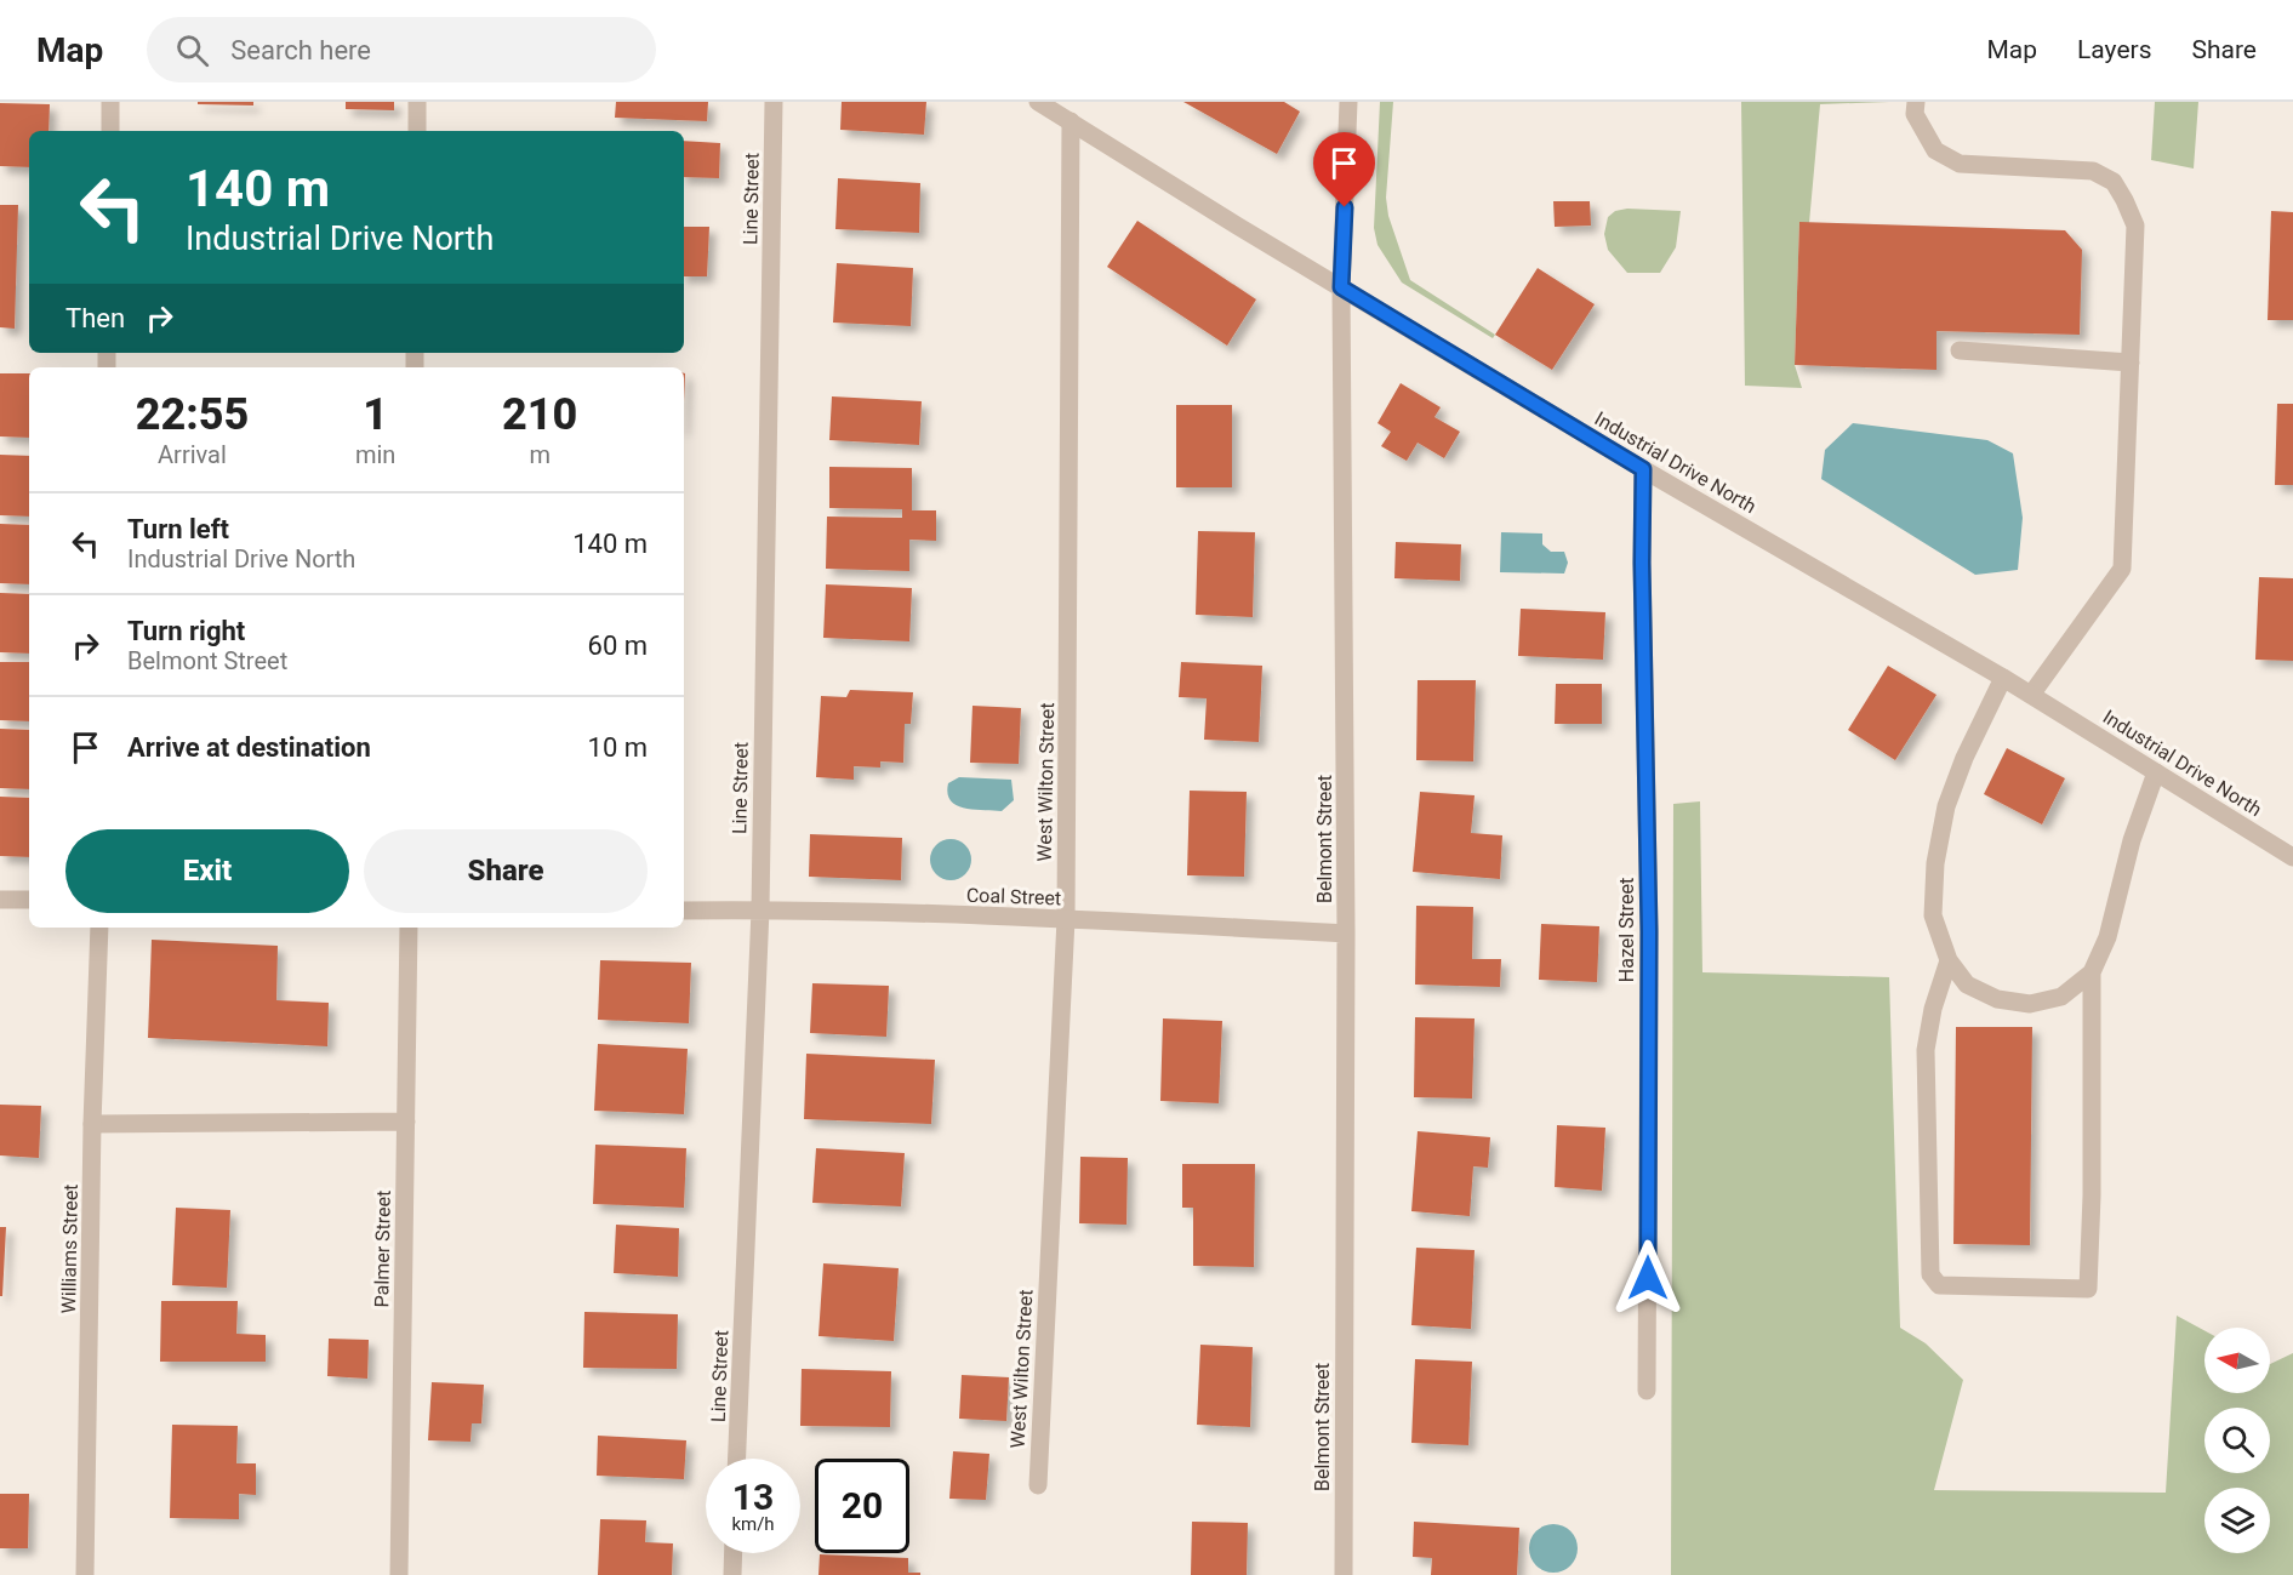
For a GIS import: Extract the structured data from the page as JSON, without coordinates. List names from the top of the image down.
{
  "streets": {
    "street": [
      "Line Street",
      "Industrial Drive North",
      "West Wilton Street",
      "Belmont Street",
      "Coal Street",
      "Hazel Street",
      "Williams Street",
      "Palmer Street"
    ]
  },
  "crossings": [
    ["Line Street", "Coal Street"],
    ["Industrial Drive North", "West Wilton Street"],
    ["Industrial Drive North", "Belmont Street"],
    ["Industrial Drive North", "Hazel Street"],
    ["West Wilton Street", "Coal Street"],
    ["Belmont Street", "Coal Street"]
  ],
  "north": "left",
  "page": {
    "header": "Map",
    "search": "Search here",
    "nav": ["Map", "Layers", "Share"],
    "turn": ["140 m", "Industrial Drive North"],
    "then": "Then",
    "eta": [
      "22:55",
      "Arrival",
      "1",
      "min",
      "210",
      "m"
    ],
    "list": [
      {
        "name": "Turn left",
        "note": "Industrial Drive North",
        "value": "140 m"
      },
      {
        "name": "Turn right",
        "note": "Belmont Street",
        "value": "60 m"
      },
      {
        "name": "Arrive at destination",
        "value": "10 m"
      }
    ],
    "buttons": ["Exit", "Share"],
    "speed": "13 km/h",
    "limit": "20"
  }
}
